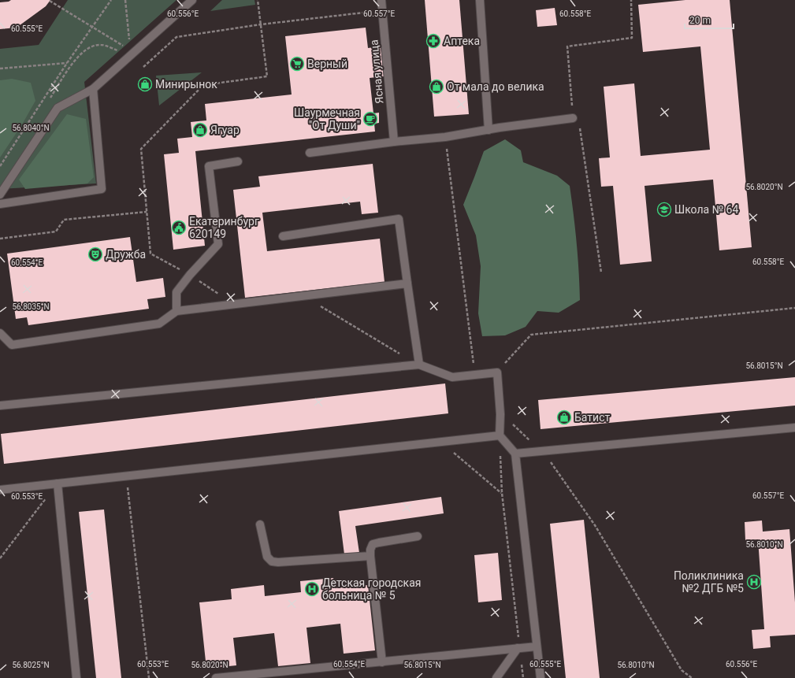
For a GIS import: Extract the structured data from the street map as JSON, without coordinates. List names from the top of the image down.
{
  "streets": {
    "street": ["Ясная улица"]
  },
  "places": {
    "pharmacy": ["Аптека"],
    "supermarket": ["Верный"],
    "shop": [
      "Минирынок",
      "От мала до велика",
      "Ягуар",
      "Батист"
    ],
    "cafe": ["Шаурмечная \"От Души\""],
    "school or university": ["Школа № 64"],
    "public building": ["Екатеринбург 620149"],
    "theatre": ["Дружба"],
    "hospital": ["Поликлиника №2 ДГБ №5", "Детская городская больница № 5"]
  },
  "scale_bar": "20 m",
  "coordinates": [
    "60.556°E",
    "60.557°E",
    "60.558°E",
    "60.555°E",
    "56.8040°N",
    "56.8020°N",
    "60.554°E",
    "56.8035°N",
    "56.8015°N",
    "60.553°E",
    "56.8010°N",
    "56.8025°N"
  ]
}
